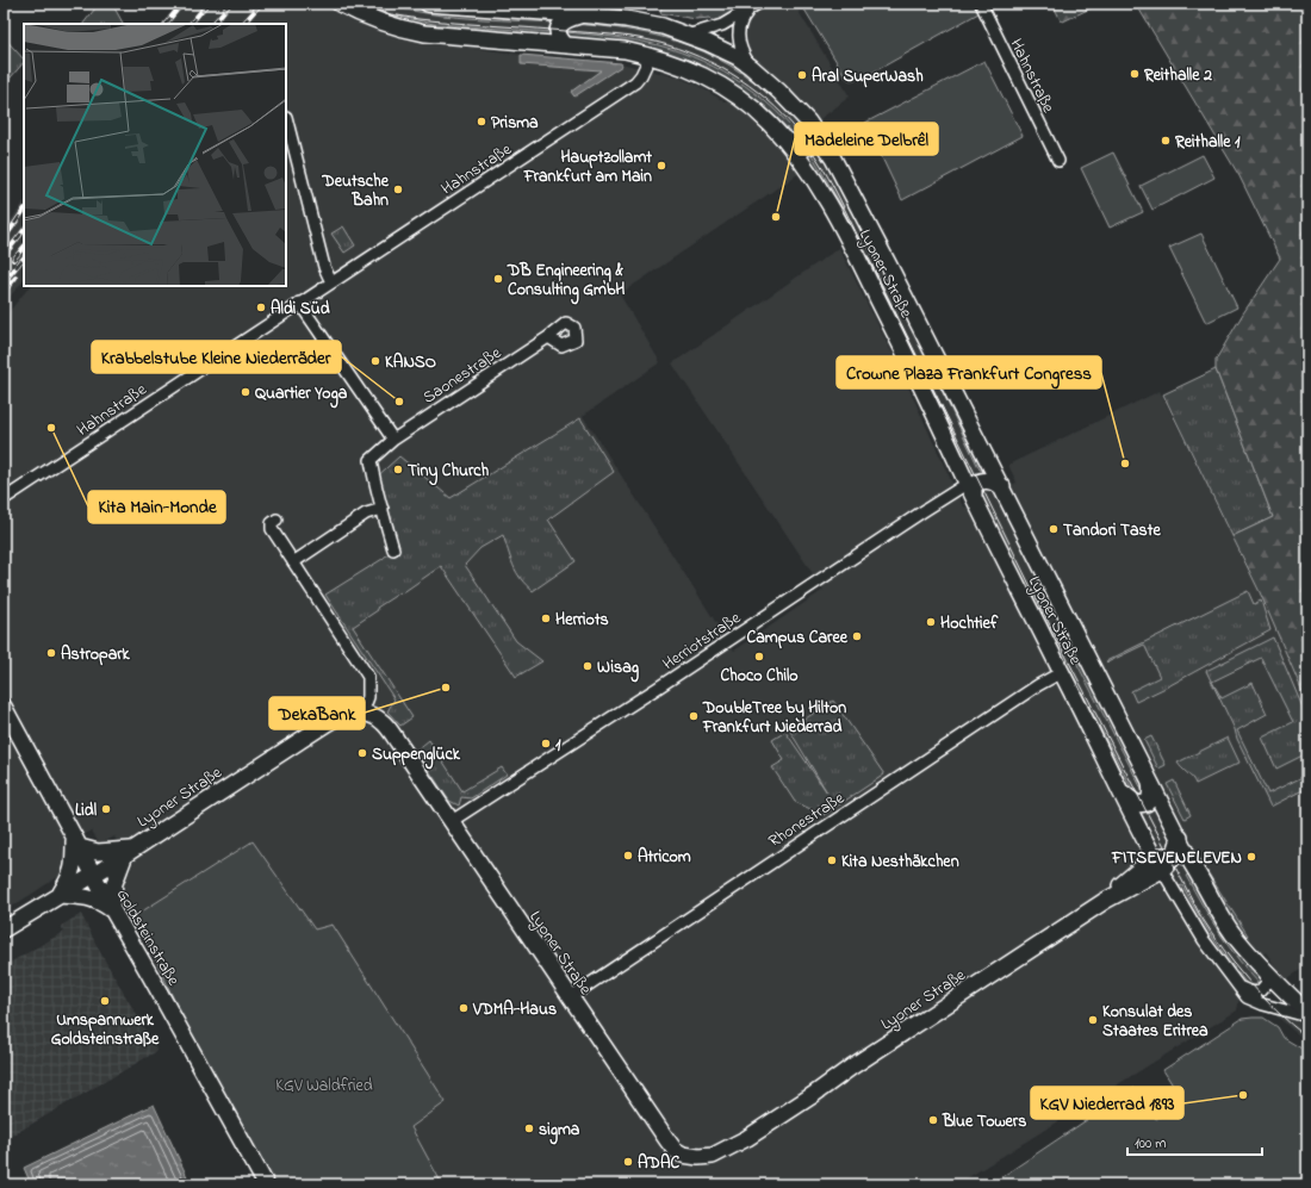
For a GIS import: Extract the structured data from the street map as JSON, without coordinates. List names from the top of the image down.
{
  "streets": {
    "main road": ["Lyoner Straße", "Goldsteinstraße"],
    "street": [
      "Hahnstraße",
      "Saonestraße",
      "Herriotstraße",
      "Rhonestraße"
    ]
  },
  "crossings": [
    ["Hahnstraße", "Lyoner Straße"],
    ["Lyoner Straße", "Herriotstraße"],
    ["Lyoner Straße", "Rhonestraße"],
    ["Lyoner Straße", "Goldsteinstraße"]
  ],
  "parks": ["KGV Waldfried"],
  "places": [
    "Reithalle 2",
    "Aral SuperWash",
    "Prisma",
    "Reithalle 1",
    "Hauptzollamt Frankfurt am Main",
    "Deutsche Bahn",
    "Madeleine Delbrêl",
    "DB Engineering & Consulting GmbH",
    "Aldi Süd",
    "KANSO",
    "Quartier Yoga",
    "Krabbelstube Kleine Niederräder",
    "Kita Main-Monde",
    "Crowne Plaza Frankfurt Congress",
    "Tiny Church",
    "Tandori Taste",
    "Herriots",
    "Hochtief",
    "Campus Caree",
    "Astropark",
    "Choco Chilo",
    "Wisag",
    "DekaBank",
    "DoubleTree by Hilton Frankfurt Niederrad",
    "1",
    "Suppenglück",
    "Lidl",
    "Atricom",
    "FITSEVENELEVEN",
    "Kita Nesthäkchen",
    "Umspannwerk Goldsteinstraße",
    "VDMA-Haus",
    "Konsulat des Staates Eritrea",
    "KGV Niederrad 1893",
    "Blue Towers",
    "sigma",
    "ADAC"
  ],
  "scale_bar": "100 m"
}
